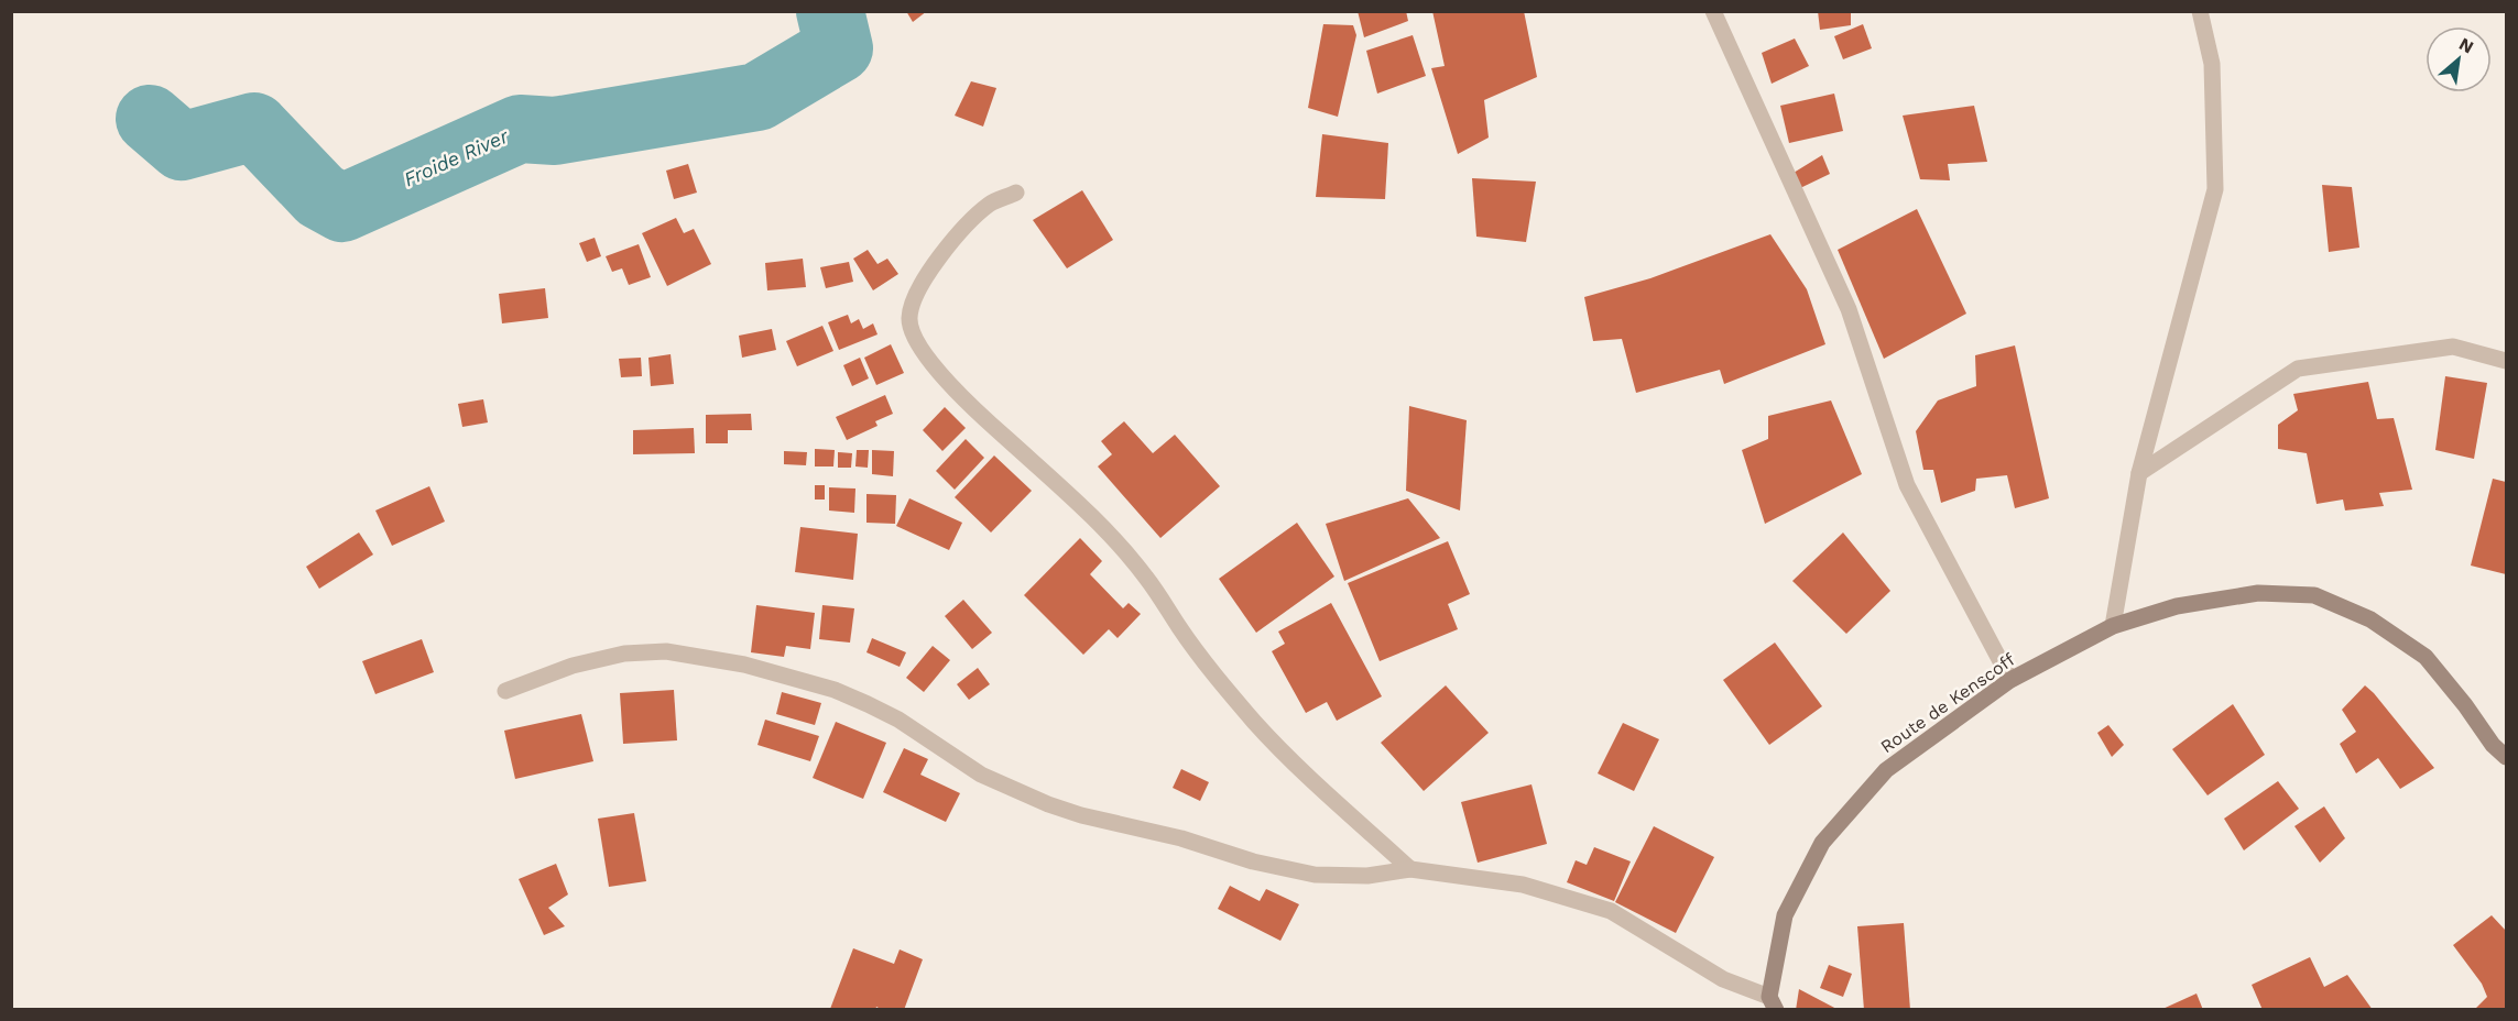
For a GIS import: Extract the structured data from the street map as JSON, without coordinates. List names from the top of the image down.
{
  "streets": {
    "main road": ["Route de Kenscoff"]
  },
  "water": ["Froide River"],
  "north": "top right"
}
